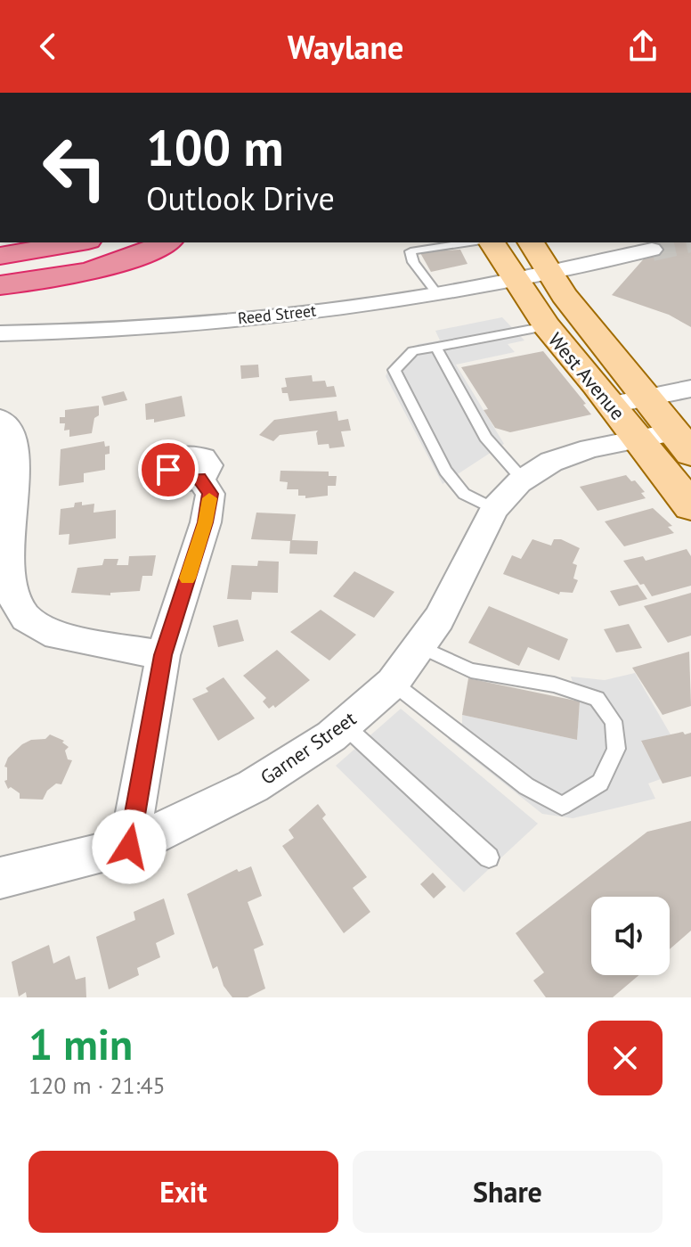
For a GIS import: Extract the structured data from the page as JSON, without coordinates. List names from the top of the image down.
{
  "streets": {
    "main road": ["West Avenue"],
    "street": ["Reed Street", "Garner Street"]
  },
  "crossings": [
    ["Reed Street", "West Avenue"],
    ["West Avenue", "Garner Street"]
  ],
  "page": {
    "header": "Waylane",
    "turn": ["100 m", "Outlook Drive"],
    "heading": ["1 min", "120 m · 21:45"],
    "buttons": ["Exit", "Share"]
  }
}
